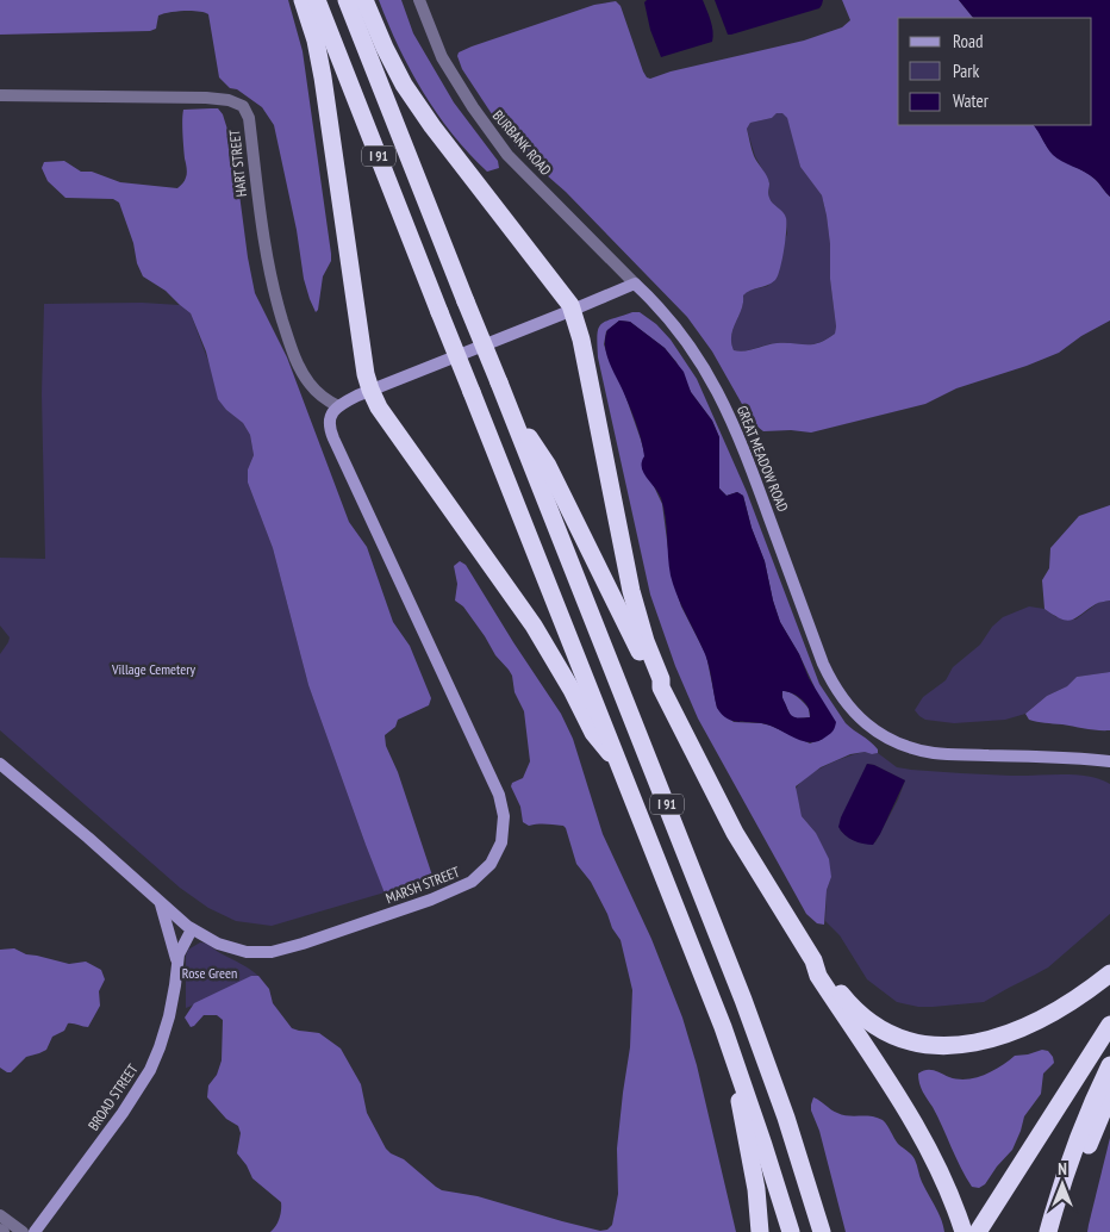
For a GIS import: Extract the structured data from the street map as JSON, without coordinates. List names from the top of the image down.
{
  "streets": {
    "highway": ["I 91"],
    "street": [
      "BURBANK ROAD",
      "HART STREET",
      "GREAT MEADOW ROAD",
      "MARSH STREET",
      "BROAD STREET"
    ]
  },
  "crossings": [
    ["BURBANK ROAD", "GREAT MEADOW ROAD"],
    ["HART STREET", "MARSH STREET"],
    ["MARSH STREET", "BROAD STREET"]
  ],
  "parks": ["Village Cemetery", "Rose Green"],
  "legend": ["Road", "Park", "Water"],
  "north": "top"
}
